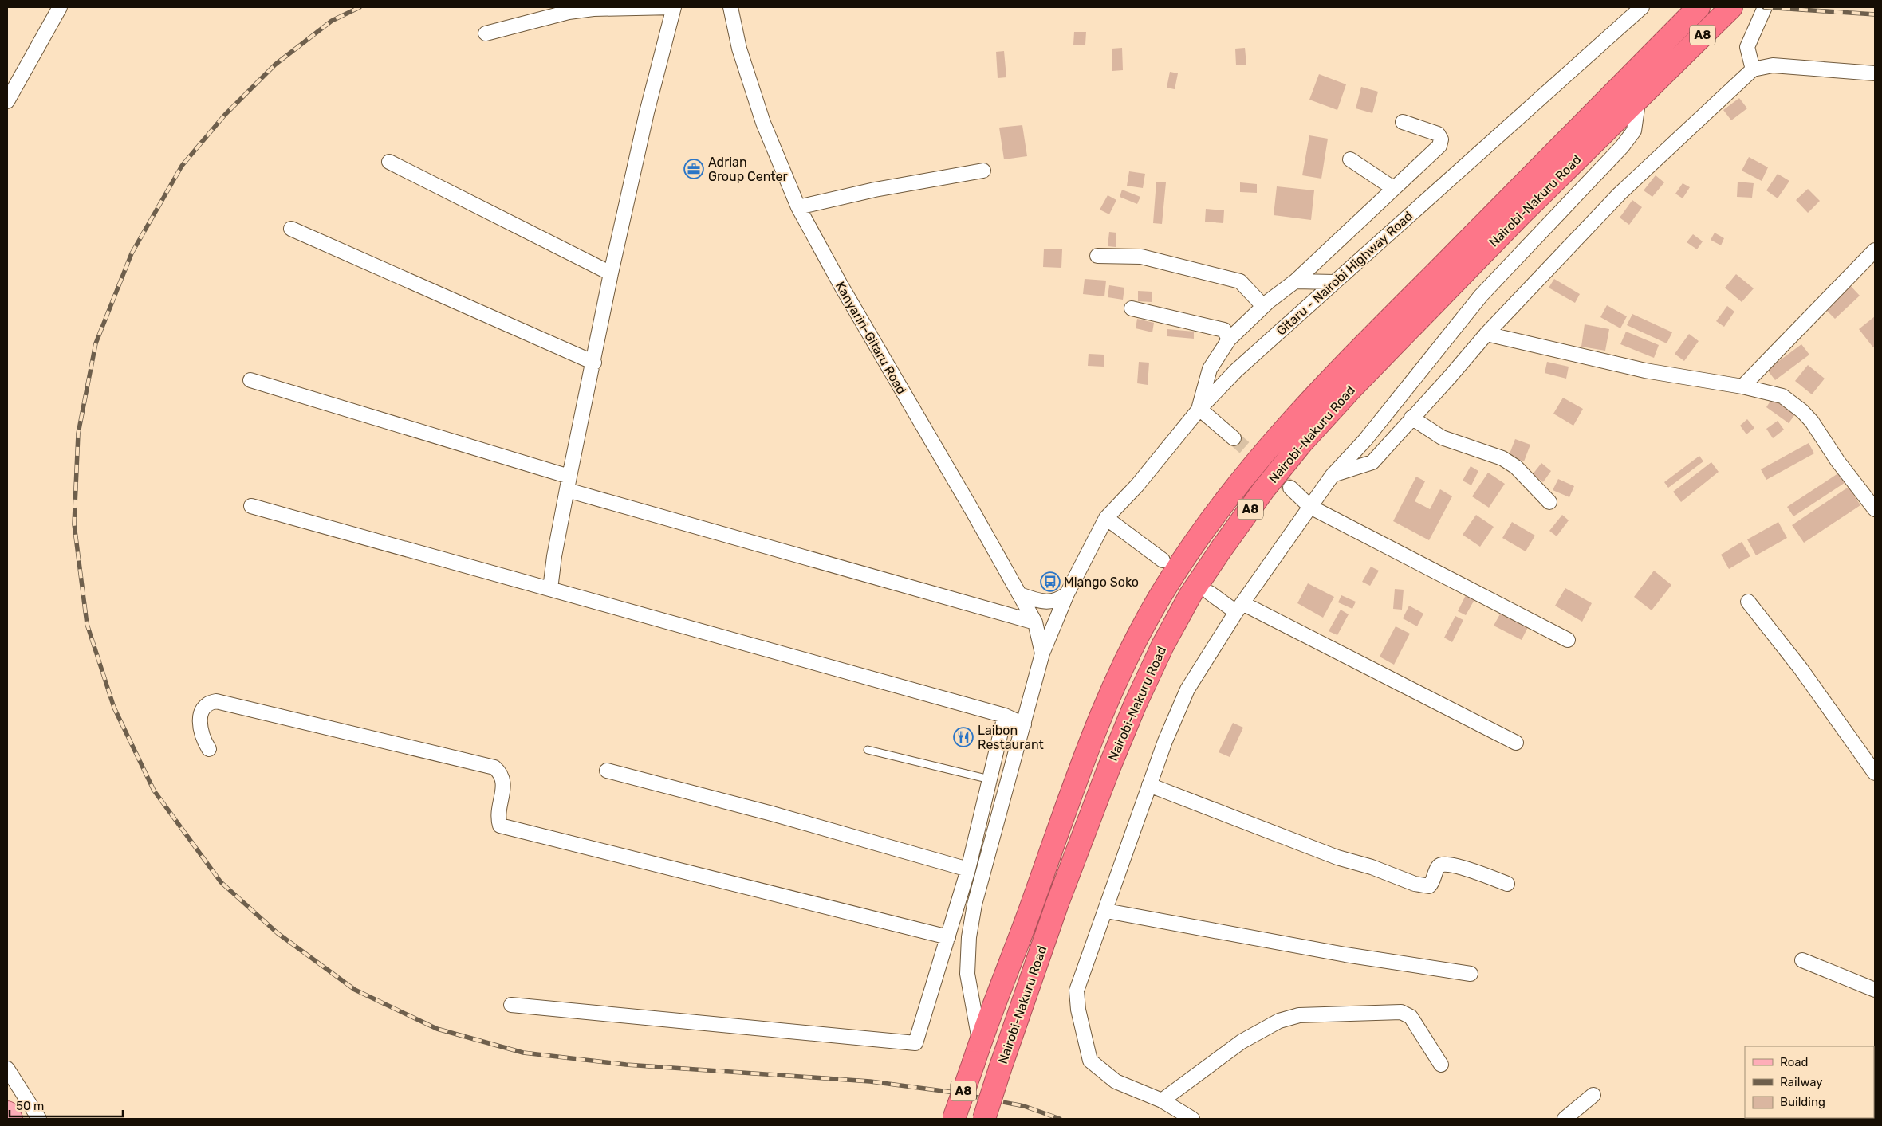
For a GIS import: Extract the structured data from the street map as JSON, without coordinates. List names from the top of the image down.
{
  "streets": {
    "highway": ["A8", "Nairobi-Nakuru Road"],
    "street": ["Gitaru - Nairobi Highway Road", "Kanyariri-Gitaru Road"]
  },
  "crossings": [
    ["Gitaru - Nairobi Highway Road", "Kanyariri-Gitaru Road"]
  ],
  "places": {
    "office": ["Adrian Group Center"],
    "bus stop": ["Mlango Soko"],
    "restaurant": ["Laibon Restaurant"]
  },
  "legend": ["Road", "Railway", "Building"],
  "scale_bar": "50 m"
}
